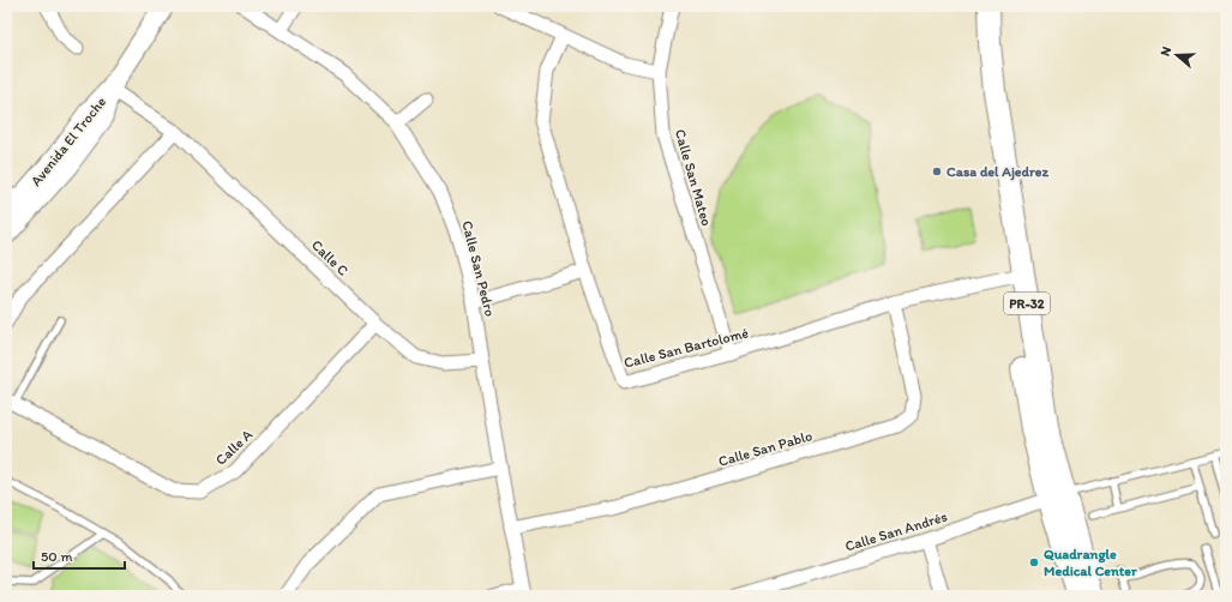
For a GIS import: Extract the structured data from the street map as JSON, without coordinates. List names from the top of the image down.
{
  "streets": {
    "main road": ["PR-32"],
    "street": [
      "Avenida El Troche",
      "Calle San Mateo",
      "Calle C",
      "Calle San Pedro",
      "Calle San Bartolomé",
      "Calle A",
      "Calle San Pablo",
      "Calle San Andrés"
    ]
  },
  "crossings": [
    ["Avenida El Troche", "Calle C"],
    ["Calle San Mateo", "Calle San Bartolomé"],
    ["Calle C", "Calle San Pedro"],
    ["Calle C", "Calle A"],
    ["Calle San Pedro", "Calle San Pablo"],
    ["PR-32", "Calle San Bartolomé"],
    ["PR-32", "Calle San Andrés"],
    ["Calle San Bartolomé", "Calle San Pablo"]
  ],
  "places": ["Casa del Ajedrez", "Quadrangle Medical Center"],
  "scale_bar": "50 m",
  "north": "left"
}
